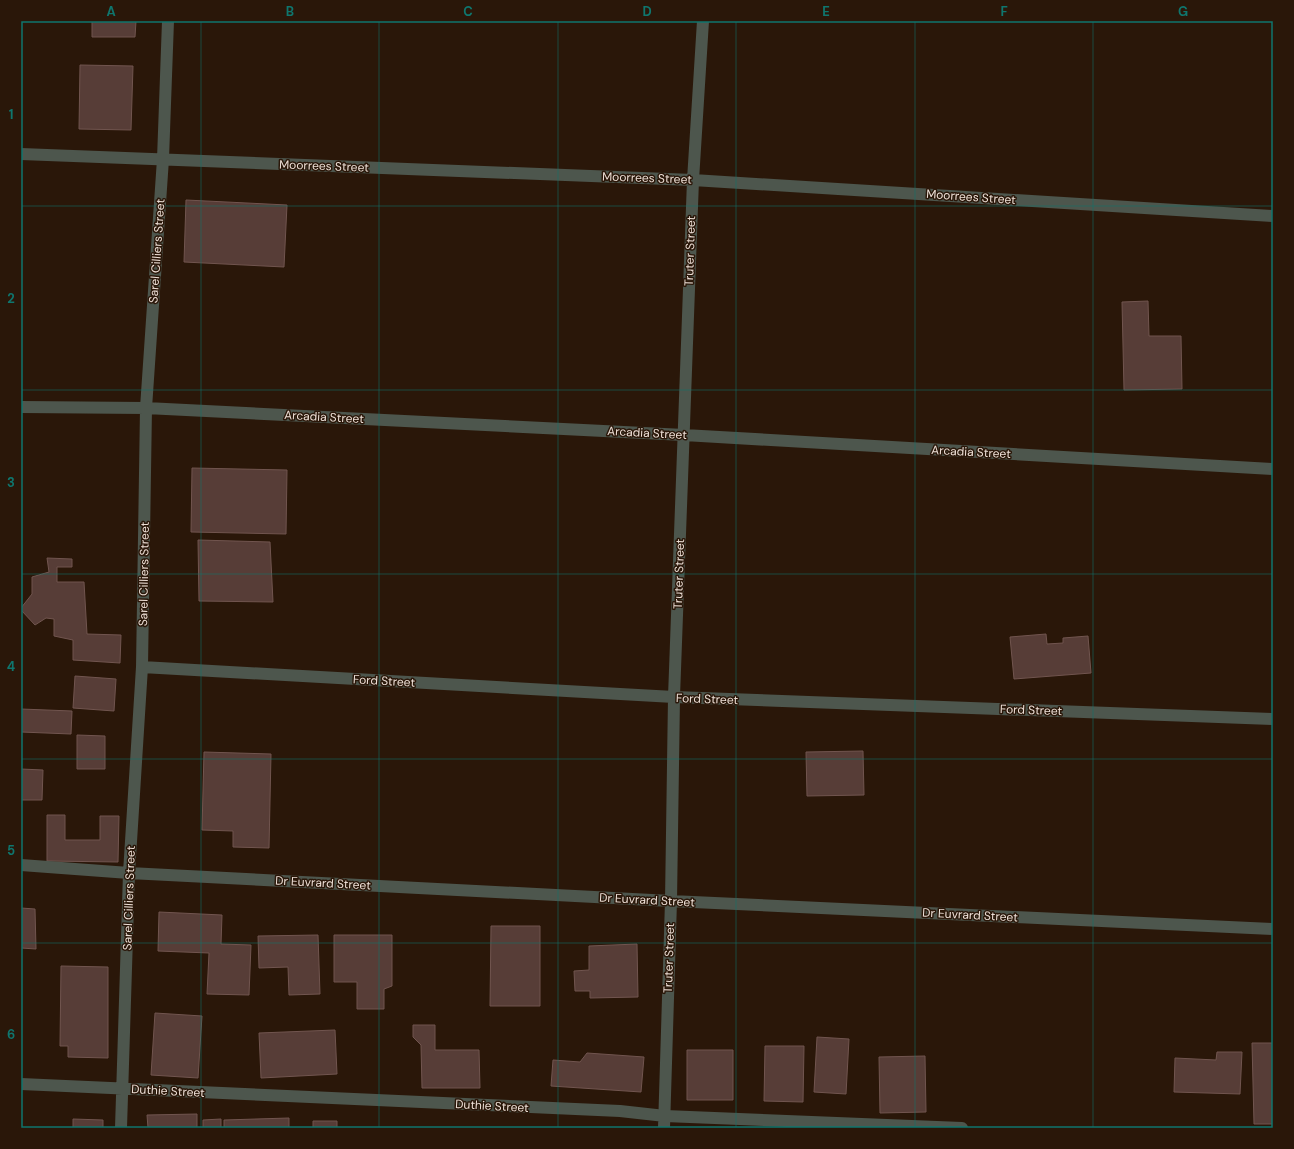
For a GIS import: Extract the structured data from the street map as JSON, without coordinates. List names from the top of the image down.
{
  "streets": {
    "street": [
      "Moorrees Street",
      "Sarel Cilliers Street",
      "Truter Street",
      "Arcadia Street",
      "Ford Street",
      "Dr Euvrard Street",
      "Duthie Street"
    ]
  },
  "crossings": [
    ["Moorrees Street", "Sarel Cilliers Street"],
    ["Moorrees Street", "Truter Street"],
    ["Sarel Cilliers Street", "Arcadia Street"],
    ["Sarel Cilliers Street", "Ford Street"],
    ["Sarel Cilliers Street", "Dr Euvrard Street"],
    ["Sarel Cilliers Street", "Duthie Street"],
    ["Truter Street", "Arcadia Street"],
    ["Truter Street", "Ford Street"],
    ["Truter Street", "Dr Euvrard Street"],
    ["Truter Street", "Duthie Street"]
  ],
  "grid": {
    "columns": [
      "A",
      "B",
      "C",
      "D",
      "E",
      "F",
      "G"
    ],
    "rows": [
      "1",
      "2",
      "3",
      "4",
      "5",
      "6"
    ]
  }
}
